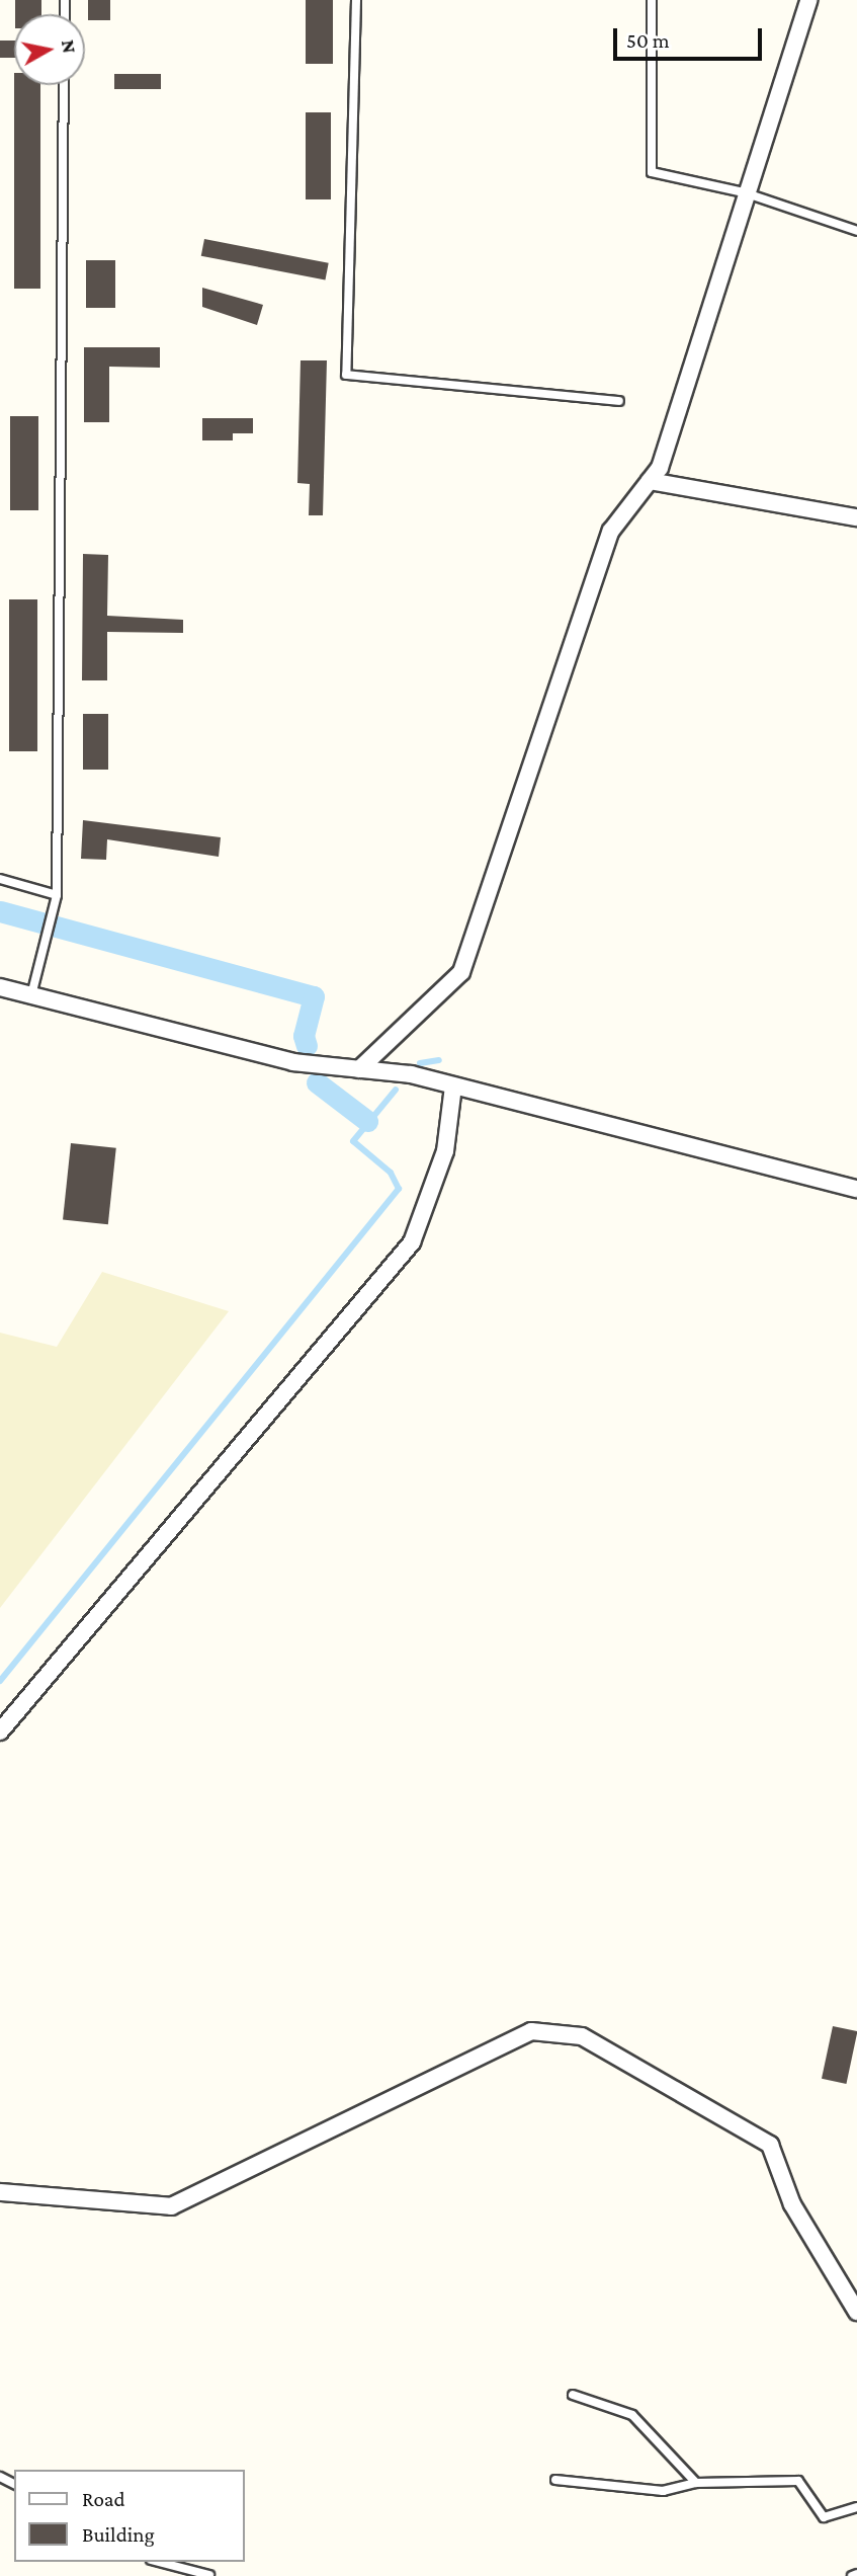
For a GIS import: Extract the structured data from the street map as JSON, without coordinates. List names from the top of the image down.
{
  "legend": ["Road", "Building"],
  "scale_bar": "50 m",
  "north": "right"
}
